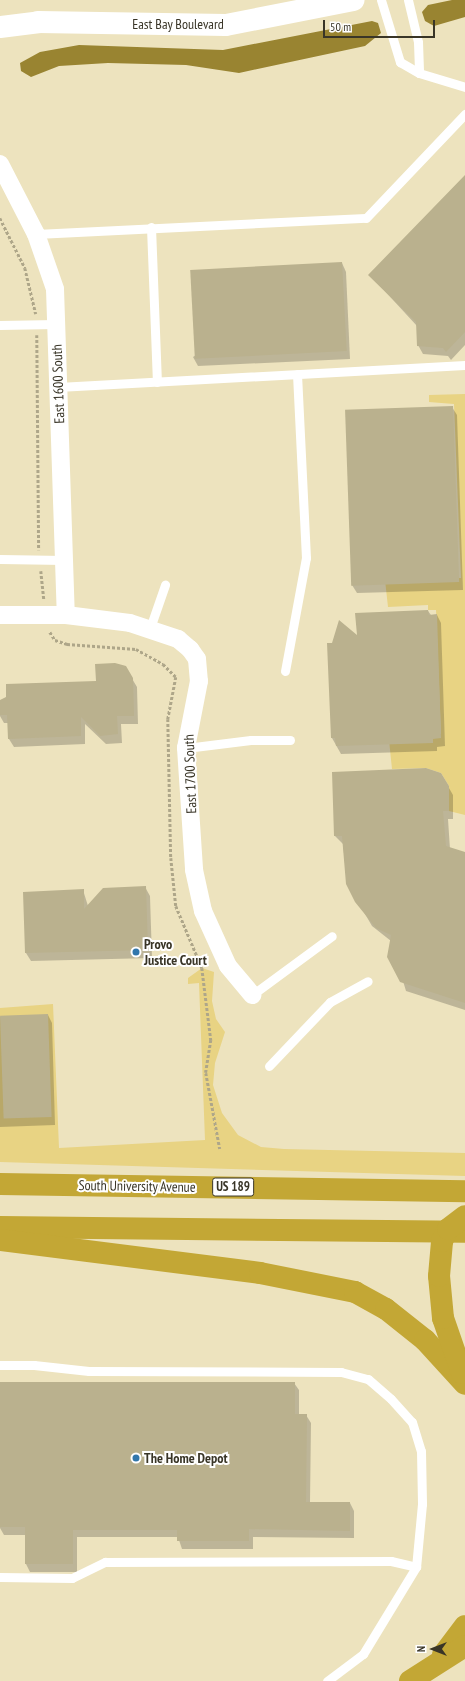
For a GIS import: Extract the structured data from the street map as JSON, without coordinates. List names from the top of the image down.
{
  "streets": {
    "highway": ["South University Avenue", "US 189"],
    "street": ["East Bay Boulevard", "East 1600 South", "East 1700 South"]
  },
  "crossings": [
    ["East 1600 South", "East 1700 South"]
  ],
  "places": ["Provo Justice Court", "The Home Depot"],
  "scale_bar": "50 m",
  "north": "left"
}
